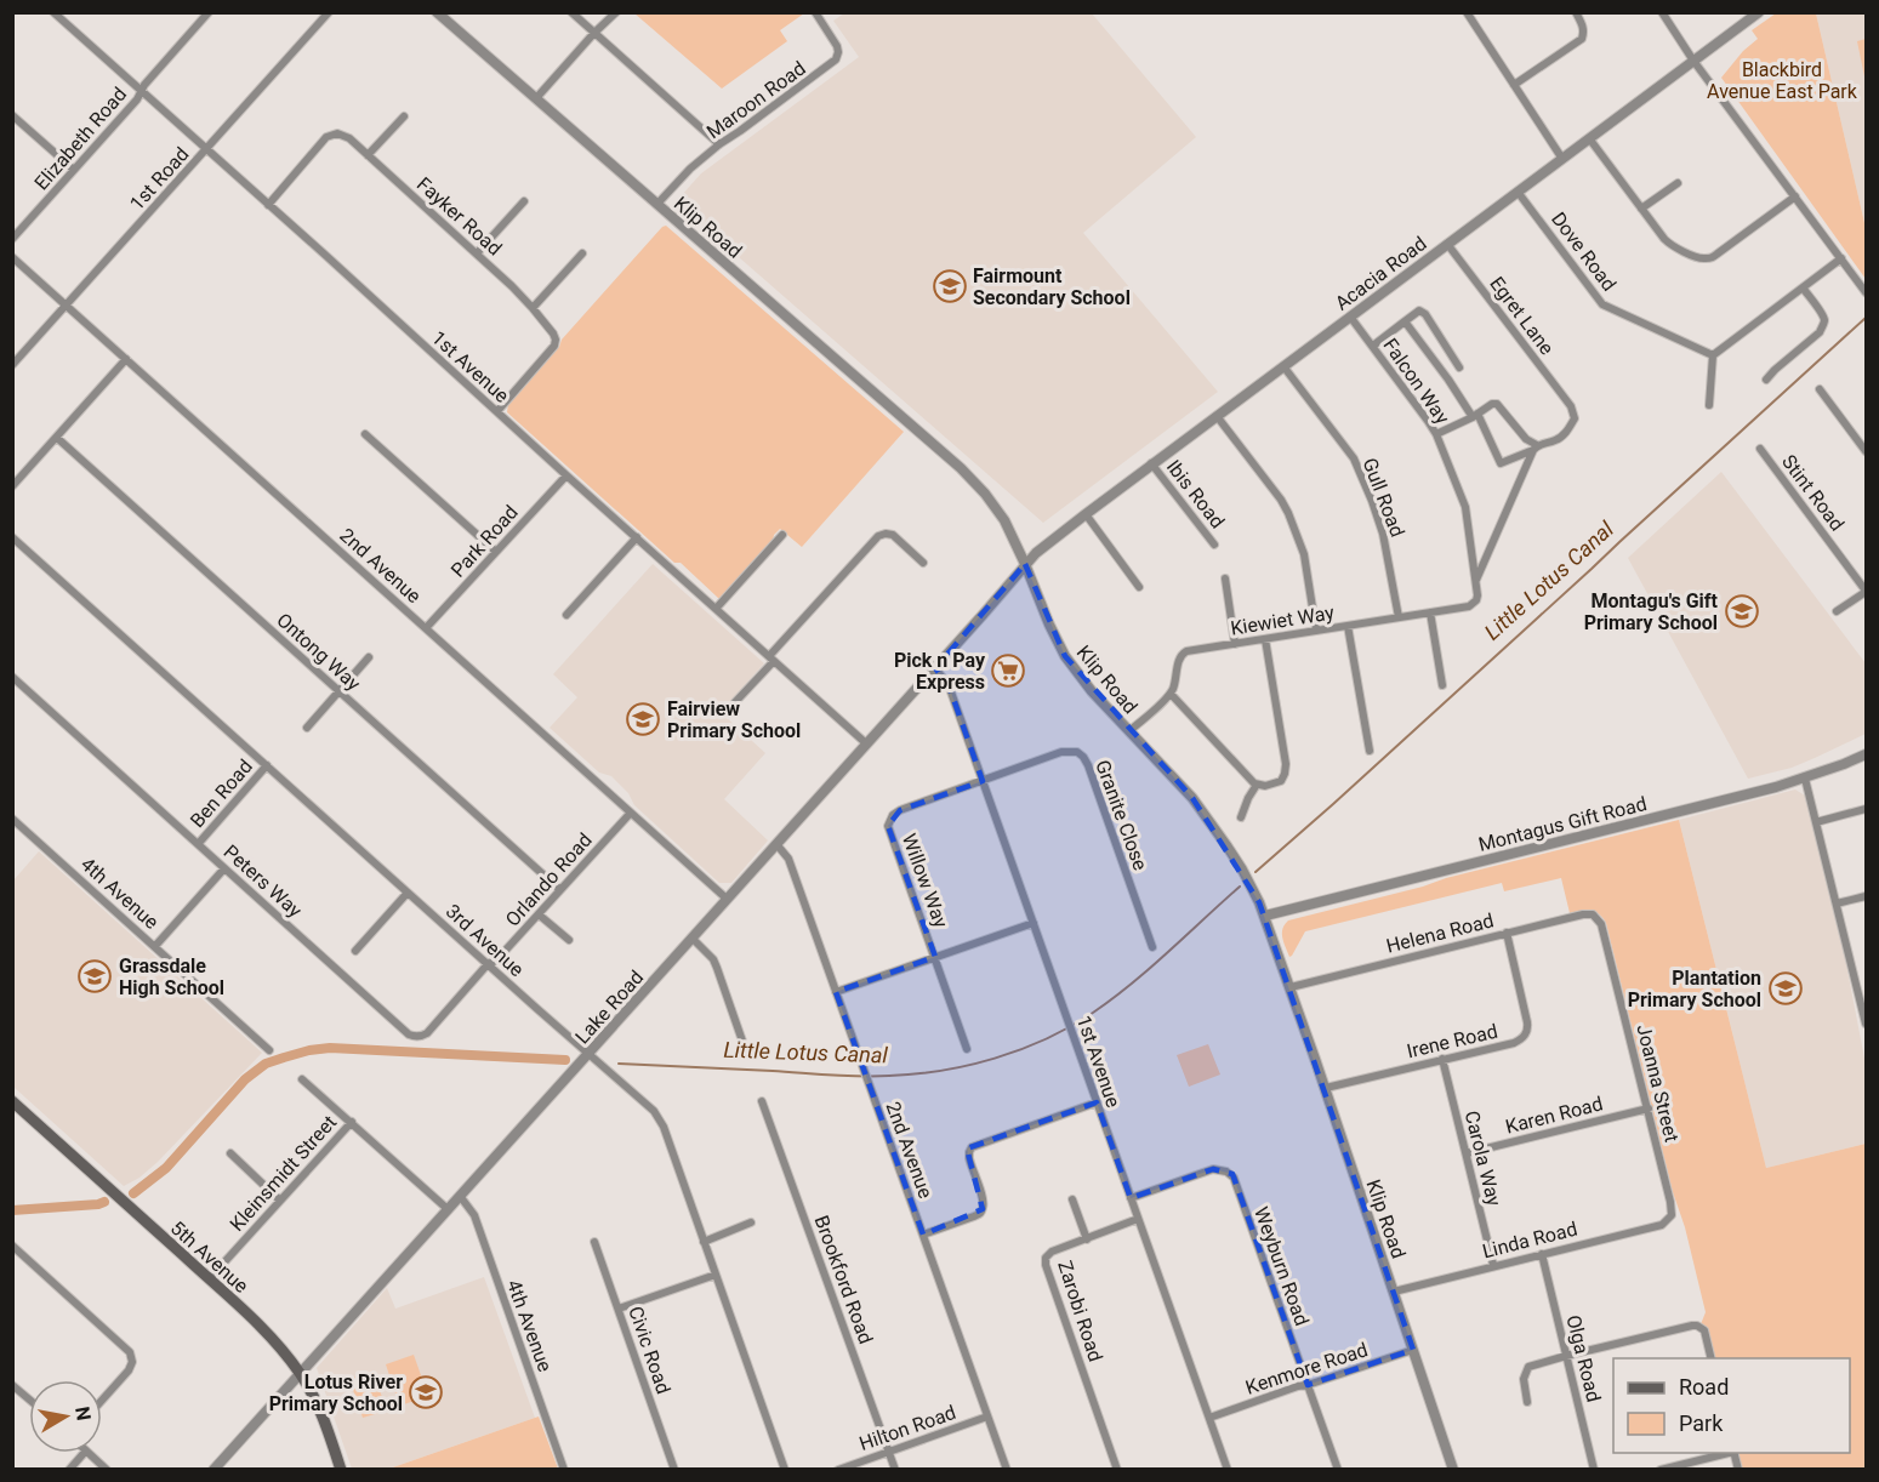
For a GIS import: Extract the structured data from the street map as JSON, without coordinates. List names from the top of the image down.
{
  "streets": {
    "main road": ["5th Avenue"],
    "street": [
      "Maroon Road",
      "Elizabeth Road",
      "1st Road",
      "Fayker Road",
      "Klip Road",
      "Dove Road",
      "Acacia Road",
      "Egret Lane",
      "1st Avenue",
      "Falcon Way",
      "Stint Road",
      "Ibis Road",
      "Gull Road",
      "Park Road",
      "2nd Avenue",
      "Kiewiet Way",
      "Ontong Way",
      "Ben Road",
      "Granite Close",
      "Montagus Gift Road",
      "Orlando Road",
      "Peters Way",
      "Willow Way",
      "4th Avenue",
      "Helena Road",
      "3rd Avenue",
      "Lake Road",
      "Irene Road",
      "Joanna Street",
      "Karen Road",
      "Carola Way",
      "Kleinsmidt Street",
      "Linda Road",
      "Weyburn Road",
      "Brookford Road",
      "Zarobi Road",
      "Civic Road",
      "Olga Road",
      "Kenmore Road",
      "Hilton Road"
    ]
  },
  "crossings": [
    ["Maroon Road", "Klip Road"],
    ["Elizabeth Road", "1st Avenue"],
    ["1st Road", "1st Avenue"],
    ["1st Road", "2nd Avenue"],
    ["Fayker Road", "1st Avenue"],
    ["Klip Road", "Acacia Road"],
    ["Klip Road", "Montagus Gift Road"],
    ["Klip Road", "Helena Road"],
    ["Klip Road", "Lake Road"],
    ["Klip Road", "Irene Road"],
    ["Klip Road", "Linda Road"],
    ["Klip Road", "Kenmore Road"],
    ["Dove Road", "Acacia Road"],
    ["Acacia Road", "Egret Lane"],
    ["Acacia Road", "Falcon Way"],
    ["Acacia Road", "Ibis Road"],
    ["Acacia Road", "Gull Road"],
    ["Acacia Road", "Lake Road"],
    ["1st Avenue", "Park Road"],
    ["1st Avenue", "Granite Close"],
    ["1st Avenue", "Willow Way"],
    ["1st Avenue", "Lake Road"],
    ["1st Avenue", "Weyburn Road"],
    ["1st Avenue", "Zarobi Road"],
    ["1st Avenue", "Kenmore Road"],
    ["Falcon Way", "Kiewiet Way"],
    ["Gull Road", "Kiewiet Way"],
    ["Park Road", "2nd Avenue"],
    ["2nd Avenue", "Orlando Road"],
    ["2nd Avenue", "Lake Road"],
    ["2nd Avenue", "Hilton Road"],
    ["Ontong Way", "Orlando Road"],
    ["Ben Road", "Peters Way"],
    ["Ben Road", "3rd Avenue"],
    ["Granite Close", "Willow Way"],
    ["Orlando Road", "Peters Way"],
    ["Orlando Road", "3rd Avenue"],
    ["Peters Way", "3rd Avenue"],
    ["4th Avenue", "Lake Road"],
    ["Helena Road", "Irene Road"],
    ["Helena Road", "Joanna Street"],
    ["3rd Avenue", "Lake Road"],
    ["Lake Road", "5th Avenue"],
    ["Irene Road", "Carola Way"],
    ["Joanna Street", "Karen Road"],
    ["Joanna Street", "Linda Road"],
    ["Karen Road", "Carola Way"],
    ["Carola Way", "Linda Road"],
    ["Kleinsmidt Street", "5th Avenue"],
    ["Linda Road", "Olga Road"],
    ["Weyburn Road", "Kenmore Road"],
    ["Brookford Road", "Hilton Road"]
  ],
  "water": ["Little Lotus Canal"],
  "parks": ["Blackbird Avenue East Park"],
  "places": {
    "school or university": [
      "Fairmount Secondary School",
      "Montagu's Gift Primary School",
      "Fairview Primary School",
      "Grassdale High School",
      "Plantation Primary School",
      "Lotus River Primary School"
    ],
    "supermarket": ["Pick n Pay Express"]
  },
  "legend": ["Road", "Park"],
  "north": "right"
}
